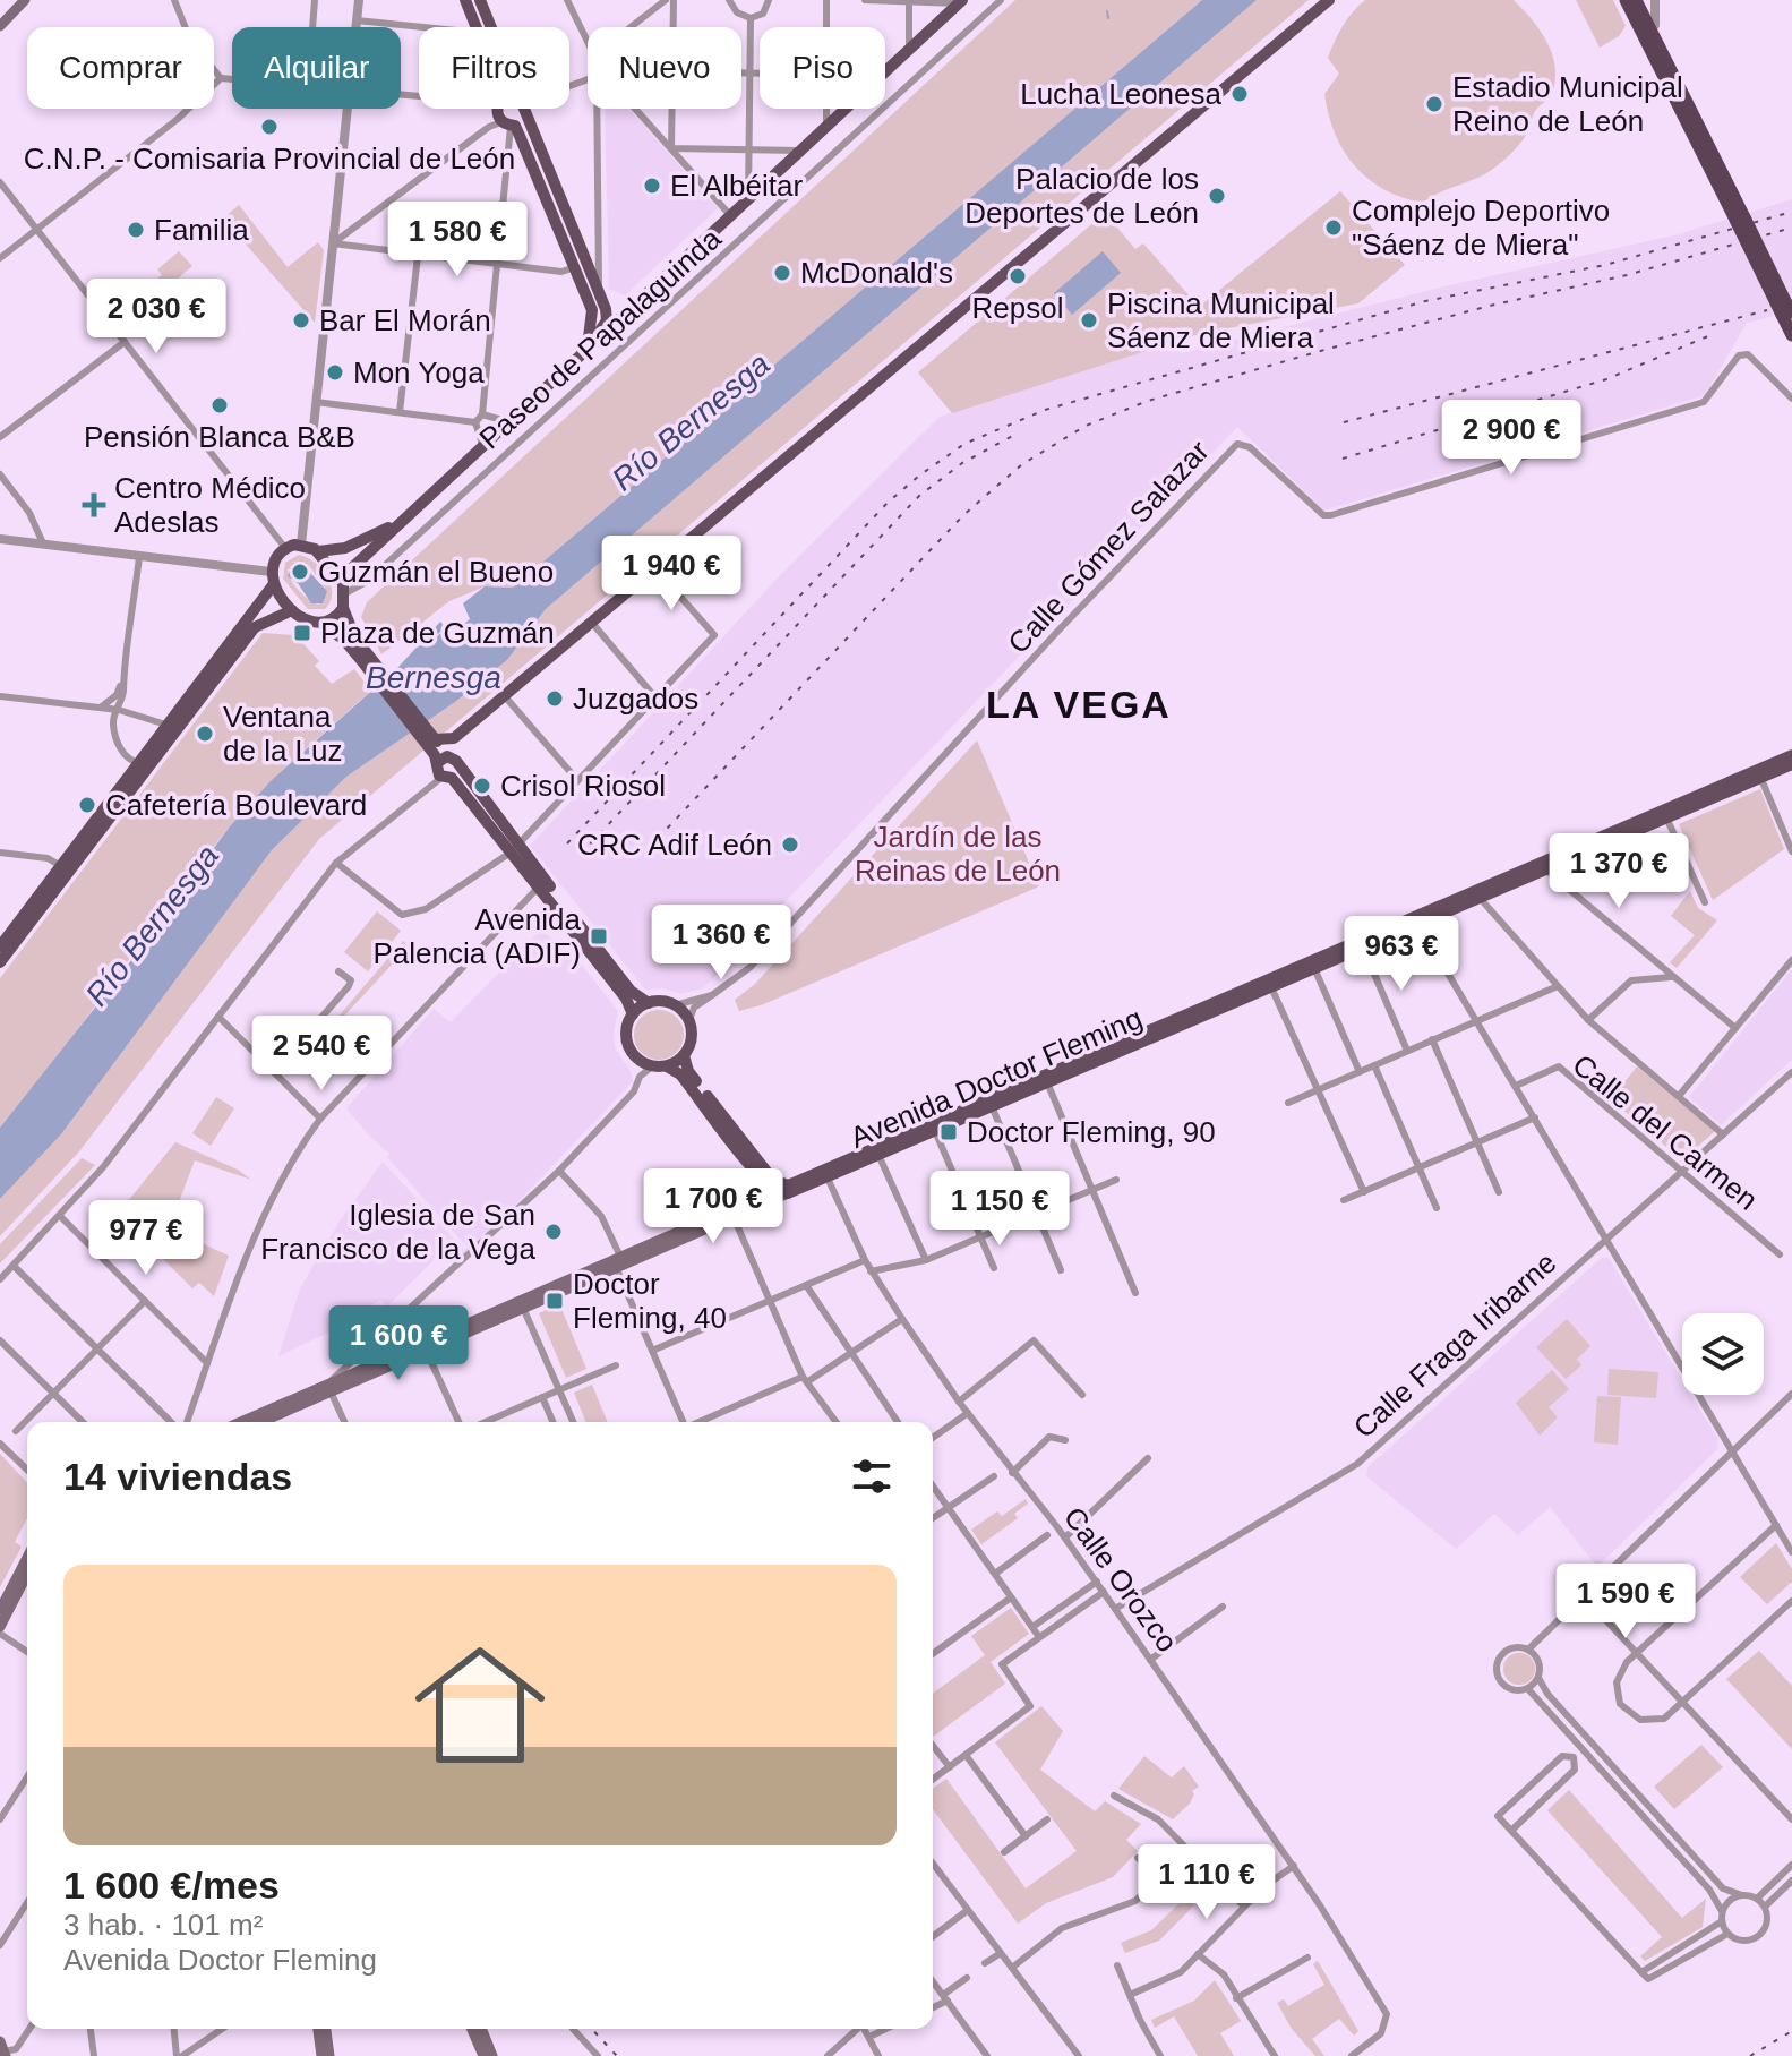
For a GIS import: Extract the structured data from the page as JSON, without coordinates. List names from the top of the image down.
{
  "streets": {
    "main road": ["Avenida Doctor Fleming"],
    "street": [
      "Paseo de Papalaguinda",
      "Calle Gómez Salazar",
      "Calle del Carmen",
      "Calle Fraga Iribarne",
      "Calle Orozco"
    ]
  },
  "crossings": [
    ["Avenida Doctor Fleming", "Calle Orozco"],
    ["Calle del Carmen", "Calle Fraga Iribarne"],
    ["Calle Fraga Iribarne", "Calle Orozco"]
  ],
  "districts": ["LA VEGA"],
  "water": ["Río Bernesga", "Bernesga"],
  "parks": ["Jardín de las Reinas de León"],
  "places": {
    "other": [
      "Lucha Leonesa",
      "Estadio Municipal Reino de León",
      "C.N.P. - Comisaria Provincial de León",
      "El Albéitar",
      "Palacio de los Deportes de León",
      "Complejo Deportivo \"Sáenz de Miera\"",
      "Familia",
      "McDonald's",
      "Repsol",
      "Bar El Morán",
      "Piscina Municipal Sáenz de Miera",
      "Mon Yoga",
      "Pensión Blanca B&B",
      "Guzmán el Bueno",
      "Juzgados",
      "Ventana de la Luz",
      "Crisol Riosol",
      "Cafetería Boulevard",
      "CRC Adif León",
      "Iglesia de San Francisco de la Vega"
    ],
    "health": ["Centro Médico Adeslas"],
    "transit": [
      "Plaza de Guzmán",
      "Avenida Palencia (ADIF)",
      "Doctor Fleming, 90",
      "Doctor Fleming, 40"
    ]
  },
  "page": {
    "chip": [
      "Comprar",
      "Alquilar",
      "Filtros",
      "Nuevo",
      "Piso"
    ],
    "price": [
      "1 580 €",
      "2 030 €",
      "2 900 €",
      "1 940 €",
      "1 370 €",
      "1 360 €",
      "963 €",
      "2 540 €",
      "1 700 €",
      "1 150 €",
      "977 €",
      "1 600 €",
      "1 590 €",
      "1 110 €"
    ],
    "heading": "14 viviendas",
    "list": [
      {
        "name": "1 600 €/mes",
        "note": "3 hab. · 101 m² · Avenida Doctor Fleming"
      }
    ]
  }
}
